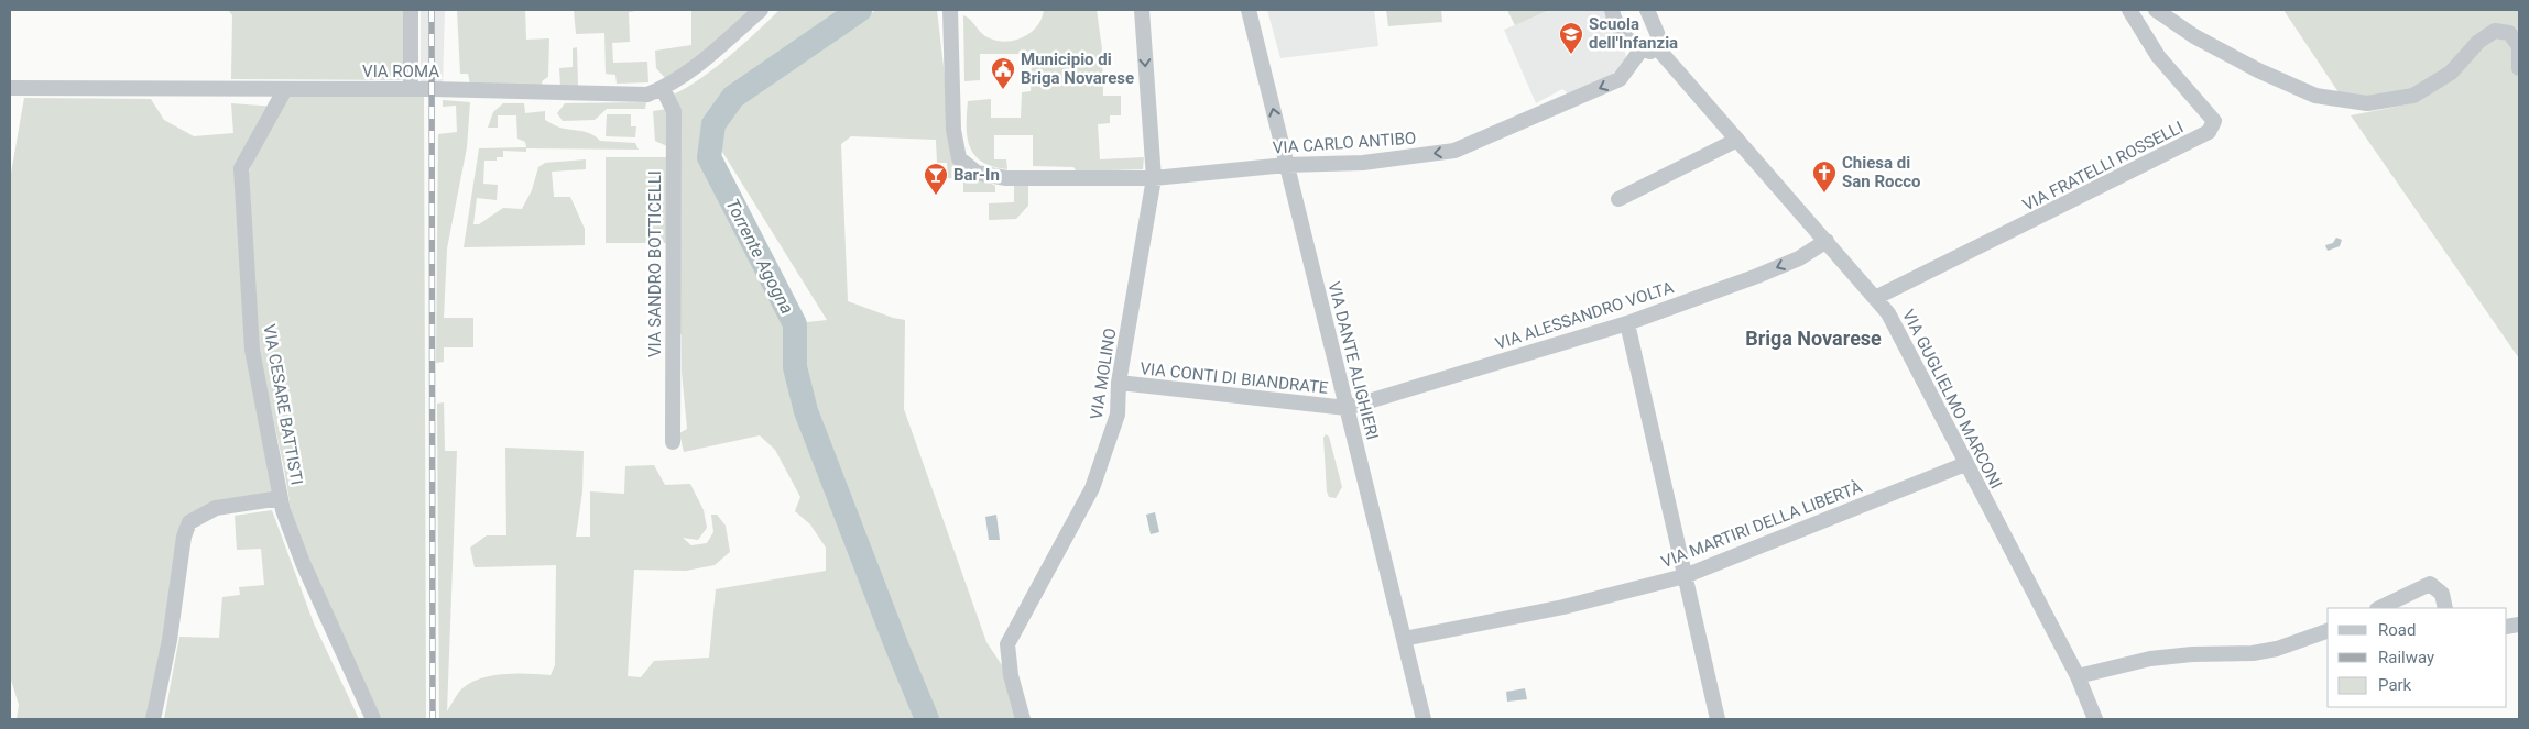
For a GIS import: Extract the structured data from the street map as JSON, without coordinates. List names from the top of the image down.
{
  "streets": {
    "street": [
      "VIA ROMA",
      "VIA CARLO ANTIBO",
      "VIA FRATELLI ROSSELLI",
      "VIA SANDRO BOTTICELLI",
      "VIA ALESSANDRO VOLTA",
      "VIA DANTE ALIGHIERI",
      "VIA MOLINO",
      "VIA CONTI DI BIANDRATE",
      "VIA GUGLIELMO MARCONI",
      "VIA CESARE BATTISTI",
      "VIA MARTIRI DELLA LIBERTÀ"
    ]
  },
  "crossings": [
    ["VIA ROMA", "VIA SANDRO BOTTICELLI"],
    ["VIA ROMA", "VIA CESARE BATTISTI"],
    ["VIA CARLO ANTIBO", "VIA DANTE ALIGHIERI"],
    ["VIA CARLO ANTIBO", "VIA MOLINO"],
    ["VIA FRATELLI ROSSELLI", "VIA GUGLIELMO MARCONI"],
    ["VIA ALESSANDRO VOLTA", "VIA DANTE ALIGHIERI"],
    ["VIA ALESSANDRO VOLTA", "VIA CONTI DI BIANDRATE"],
    ["VIA ALESSANDRO VOLTA", "VIA GUGLIELMO MARCONI"],
    ["VIA DANTE ALIGHIERI", "VIA CONTI DI BIANDRATE"],
    ["VIA DANTE ALIGHIERI", "VIA MARTIRI DELLA LIBERTÀ"],
    ["VIA MOLINO", "VIA CONTI DI BIANDRATE"],
    ["VIA GUGLIELMO MARCONI", "VIA MARTIRI DELLA LIBERTÀ"]
  ],
  "districts": ["Briga Novarese"],
  "water": ["Torrente Agogna"],
  "places": {
    "school or university": ["Scuola dell'Infanzia"],
    "public building": ["Municipio di Briga Novarese"],
    "church": ["Chiesa di San Rocco"],
    "bar": ["Bar-In"]
  },
  "legend": ["Road", "Railway", "Park"]
}
